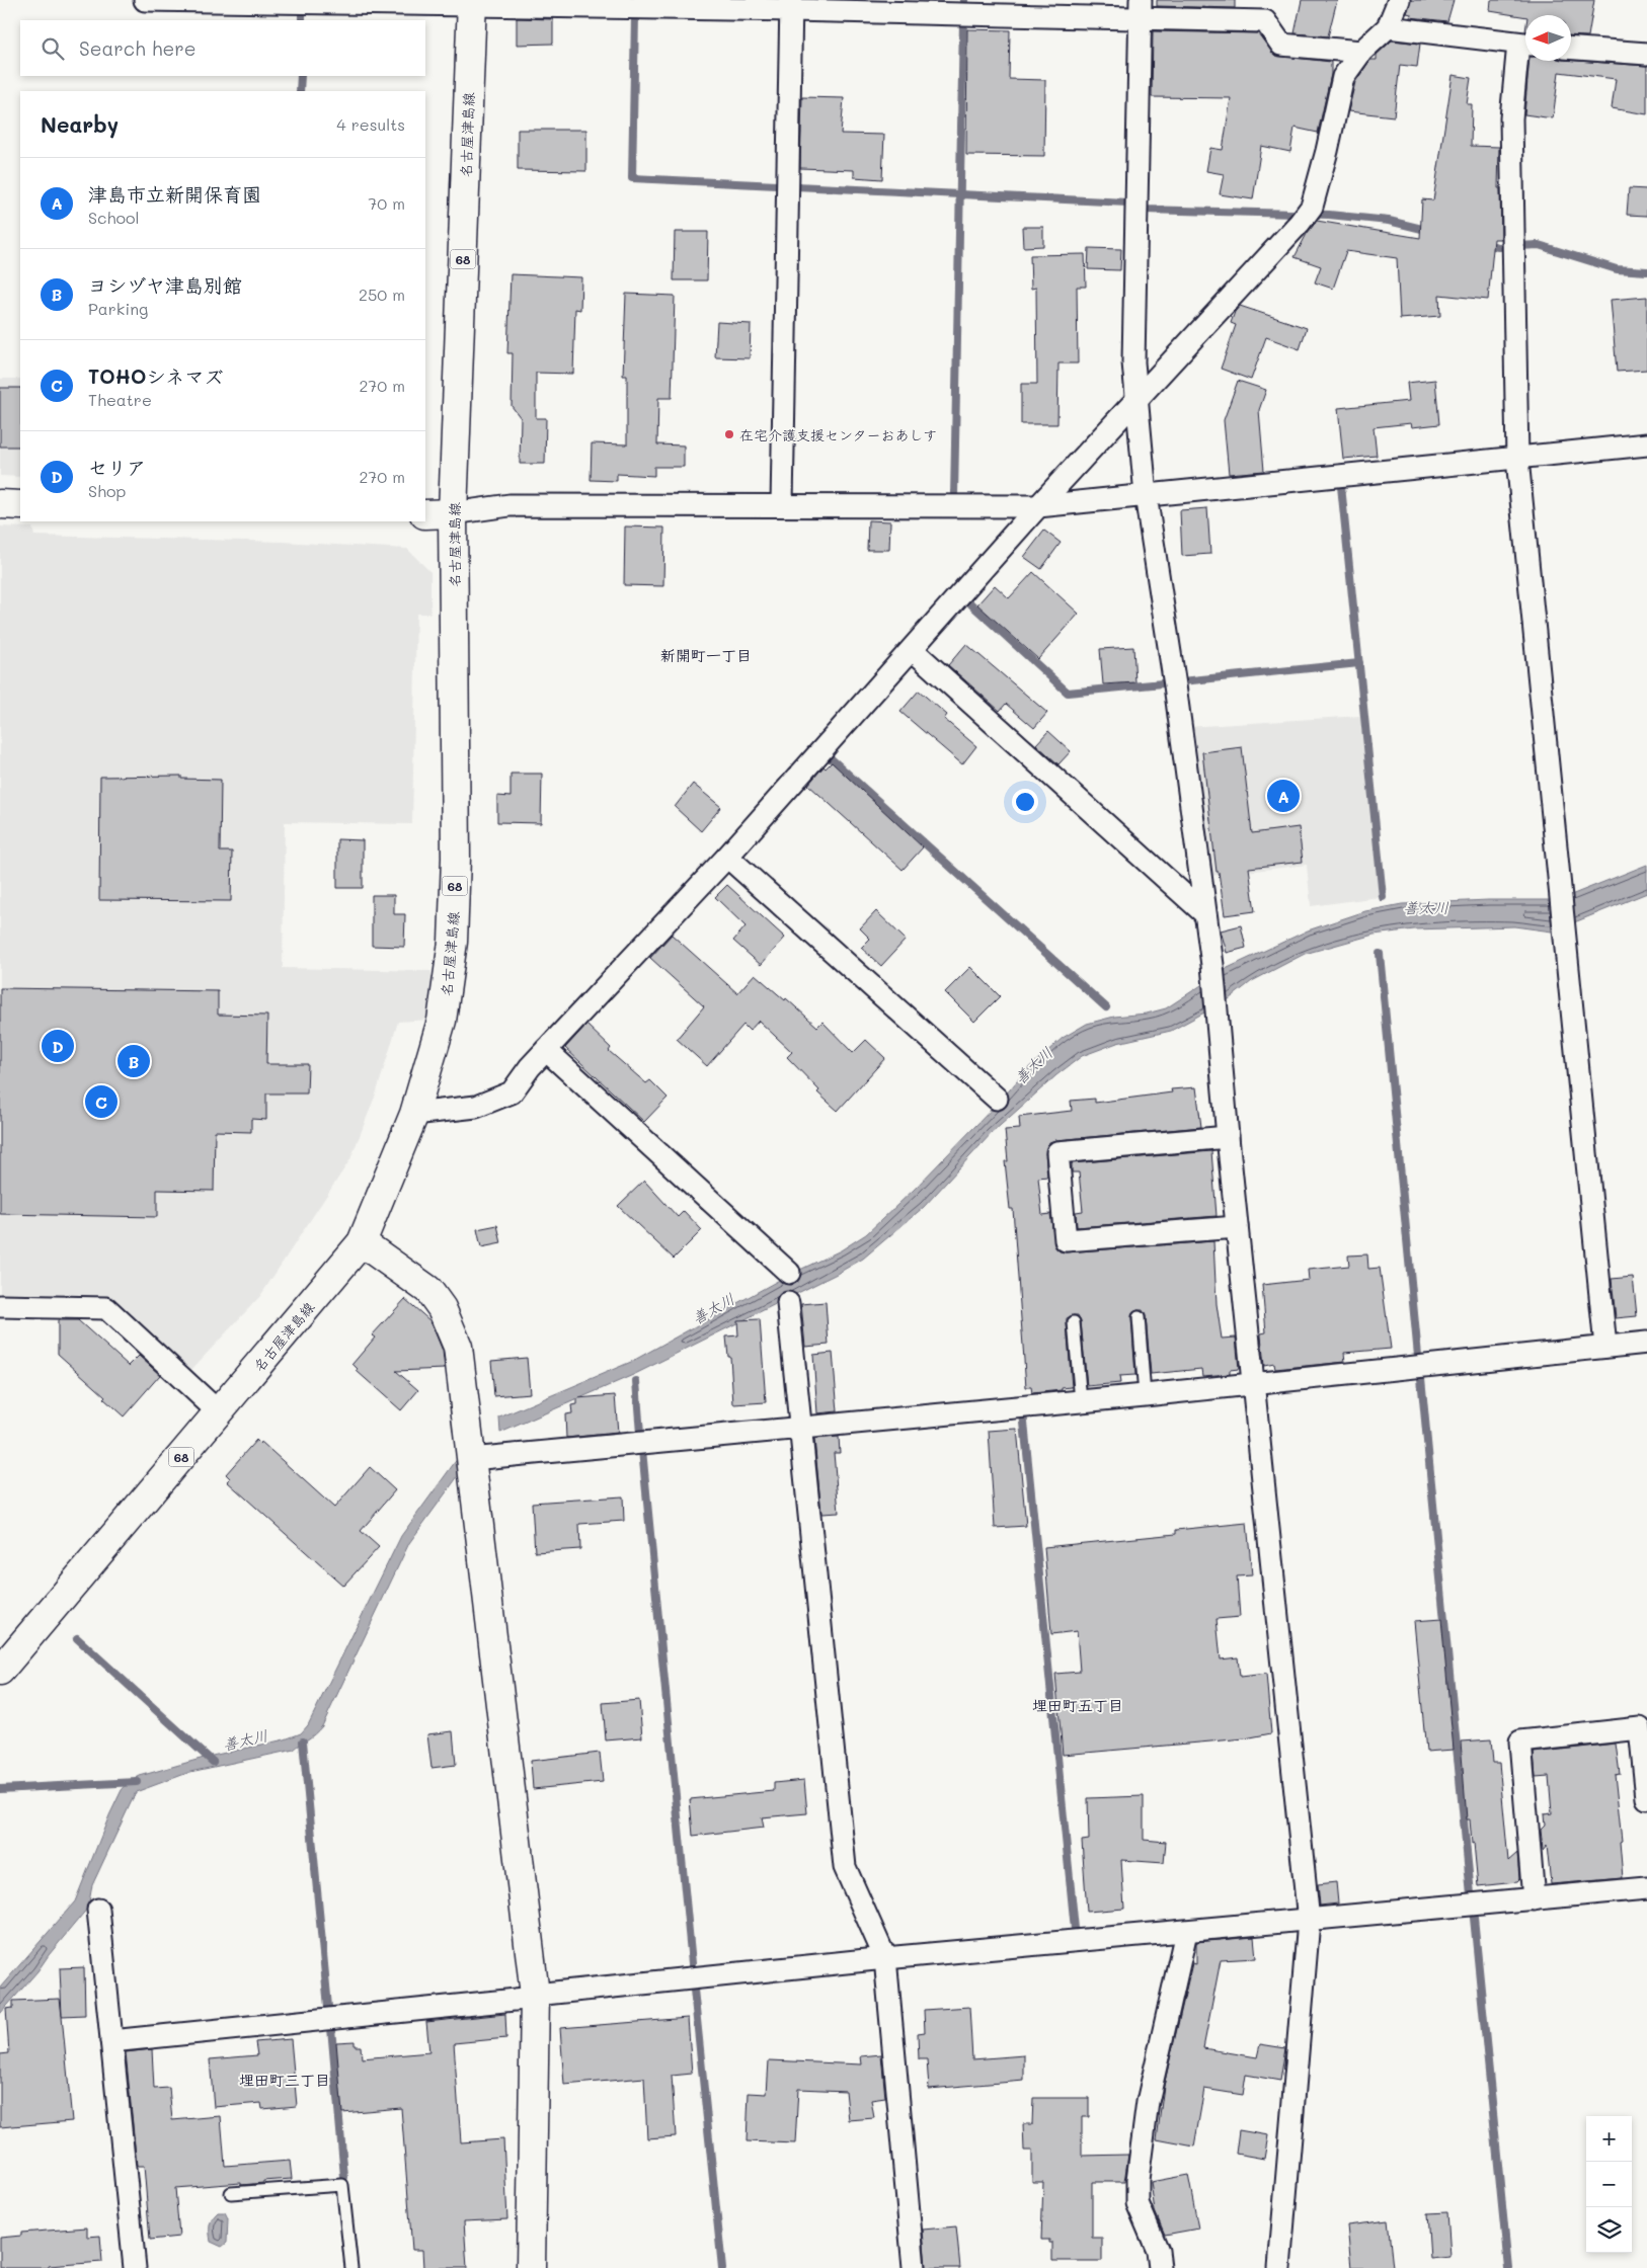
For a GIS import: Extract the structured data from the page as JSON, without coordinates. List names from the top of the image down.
{
  "streets": {
    "main road": ["名古屋津島線", "68"]
  },
  "districts": ["新開町一丁目", "埋田町五丁目", "埋田町三丁目"],
  "water": ["善太川"],
  "places": ["在宅介護支援センターおあしす"],
  "north": "left",
  "page": {
    "search": "Search here",
    "heading": ["Nearby", "4 results"],
    "list": [
      {
        "mark": "A",
        "name": "津島市立新開保育園",
        "note": "School",
        "value": "70 m"
      },
      {
        "mark": "B",
        "name": "ヨシヅヤ津島別館",
        "note": "Parking",
        "value": "250 m"
      },
      {
        "mark": "C",
        "name": "TOHOシネマズ",
        "note": "Theatre",
        "value": "270 m"
      },
      {
        "mark": "D",
        "name": "セリア",
        "note": "Shop",
        "value": "270 m"
      }
    ],
    "pins": [
      "A",
      "D",
      "B",
      "C"
    ],
    "map_buttons": ["+", "−"]
  }
}
